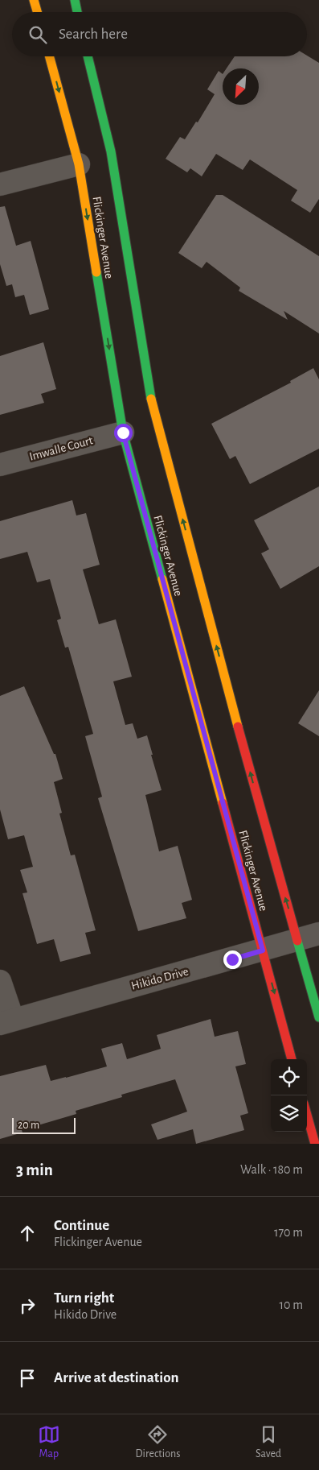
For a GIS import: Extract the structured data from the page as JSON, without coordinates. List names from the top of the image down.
{
  "streets": {
    "main road": ["Flickinger Avenue"],
    "street": ["Imwalle Court", "Hikido Drive"]
  },
  "crossings": [
    ["Flickinger Avenue", "Imwalle Court"],
    ["Flickinger Avenue", "Hikido Drive"]
  ],
  "scale_bar": "20 m",
  "north": "bottom left",
  "page": {
    "search": "Search here",
    "scale": "20 m",
    "heading": ["3 min", "Walk · 180 m"],
    "list": [
      ["Continue", "Flickinger Avenue", "170 m"],
      ["Turn right", "Hikido Drive", "10 m"],
      "Arrive at destination"
    ],
    "nav": ["Map", "Directions", "Saved"]
  }
}
